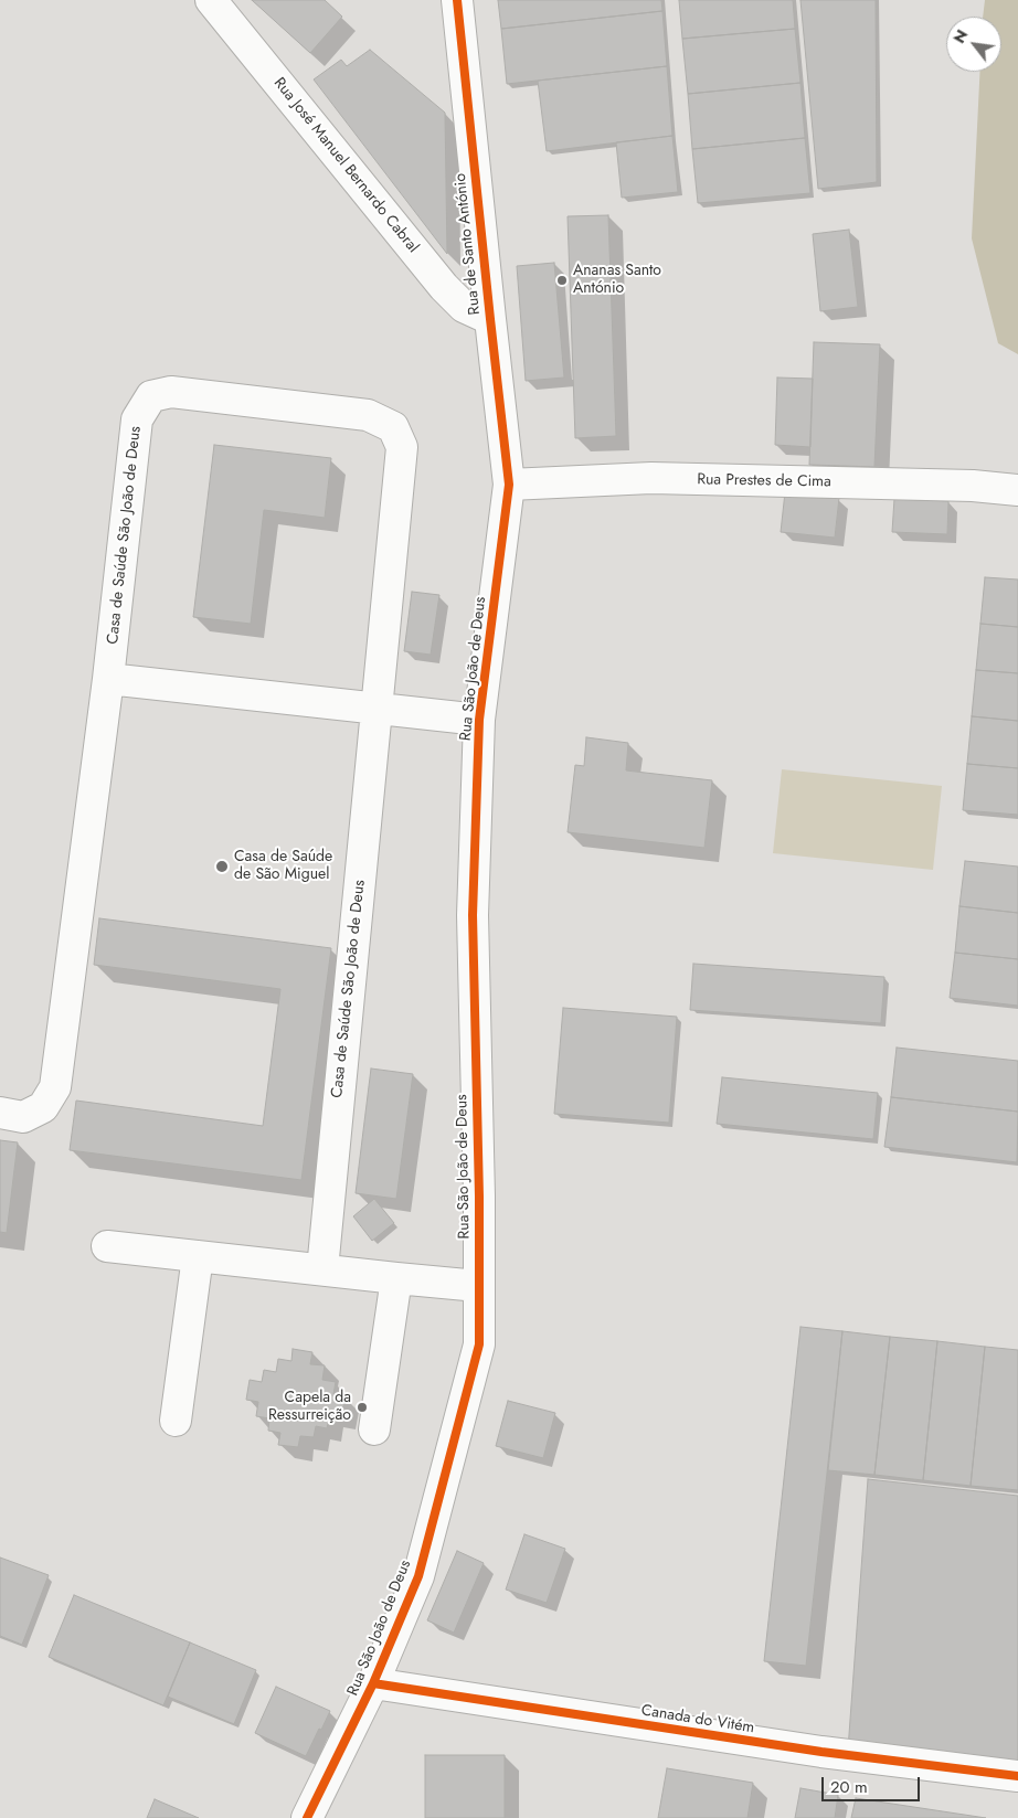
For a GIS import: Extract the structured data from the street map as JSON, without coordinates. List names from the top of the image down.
{
  "streets": {
    "street": [
      "Rua José Manuel Bernardo Cabral",
      "Rua de Santo António",
      "Rua Prestes de Cima",
      "Casa de Saúde São João de Deus",
      "Rua São João de Deus",
      "Canada do Vitém"
    ]
  },
  "crossings": [
    ["Rua José Manuel Bernardo Cabral", "Rua de Santo António"],
    ["Rua de Santo António", "Rua Prestes de Cima"],
    ["Rua de Santo António", "Rua São João de Deus"],
    ["Rua Prestes de Cima", "Rua São João de Deus"],
    ["Rua São João de Deus", "Canada do Vitém"]
  ],
  "places": ["Ananas Santo António", "Casa de Saúde de São Miguel", "Capela da Ressurreição"],
  "scale_bar": "20 m",
  "north": "top left"
}
